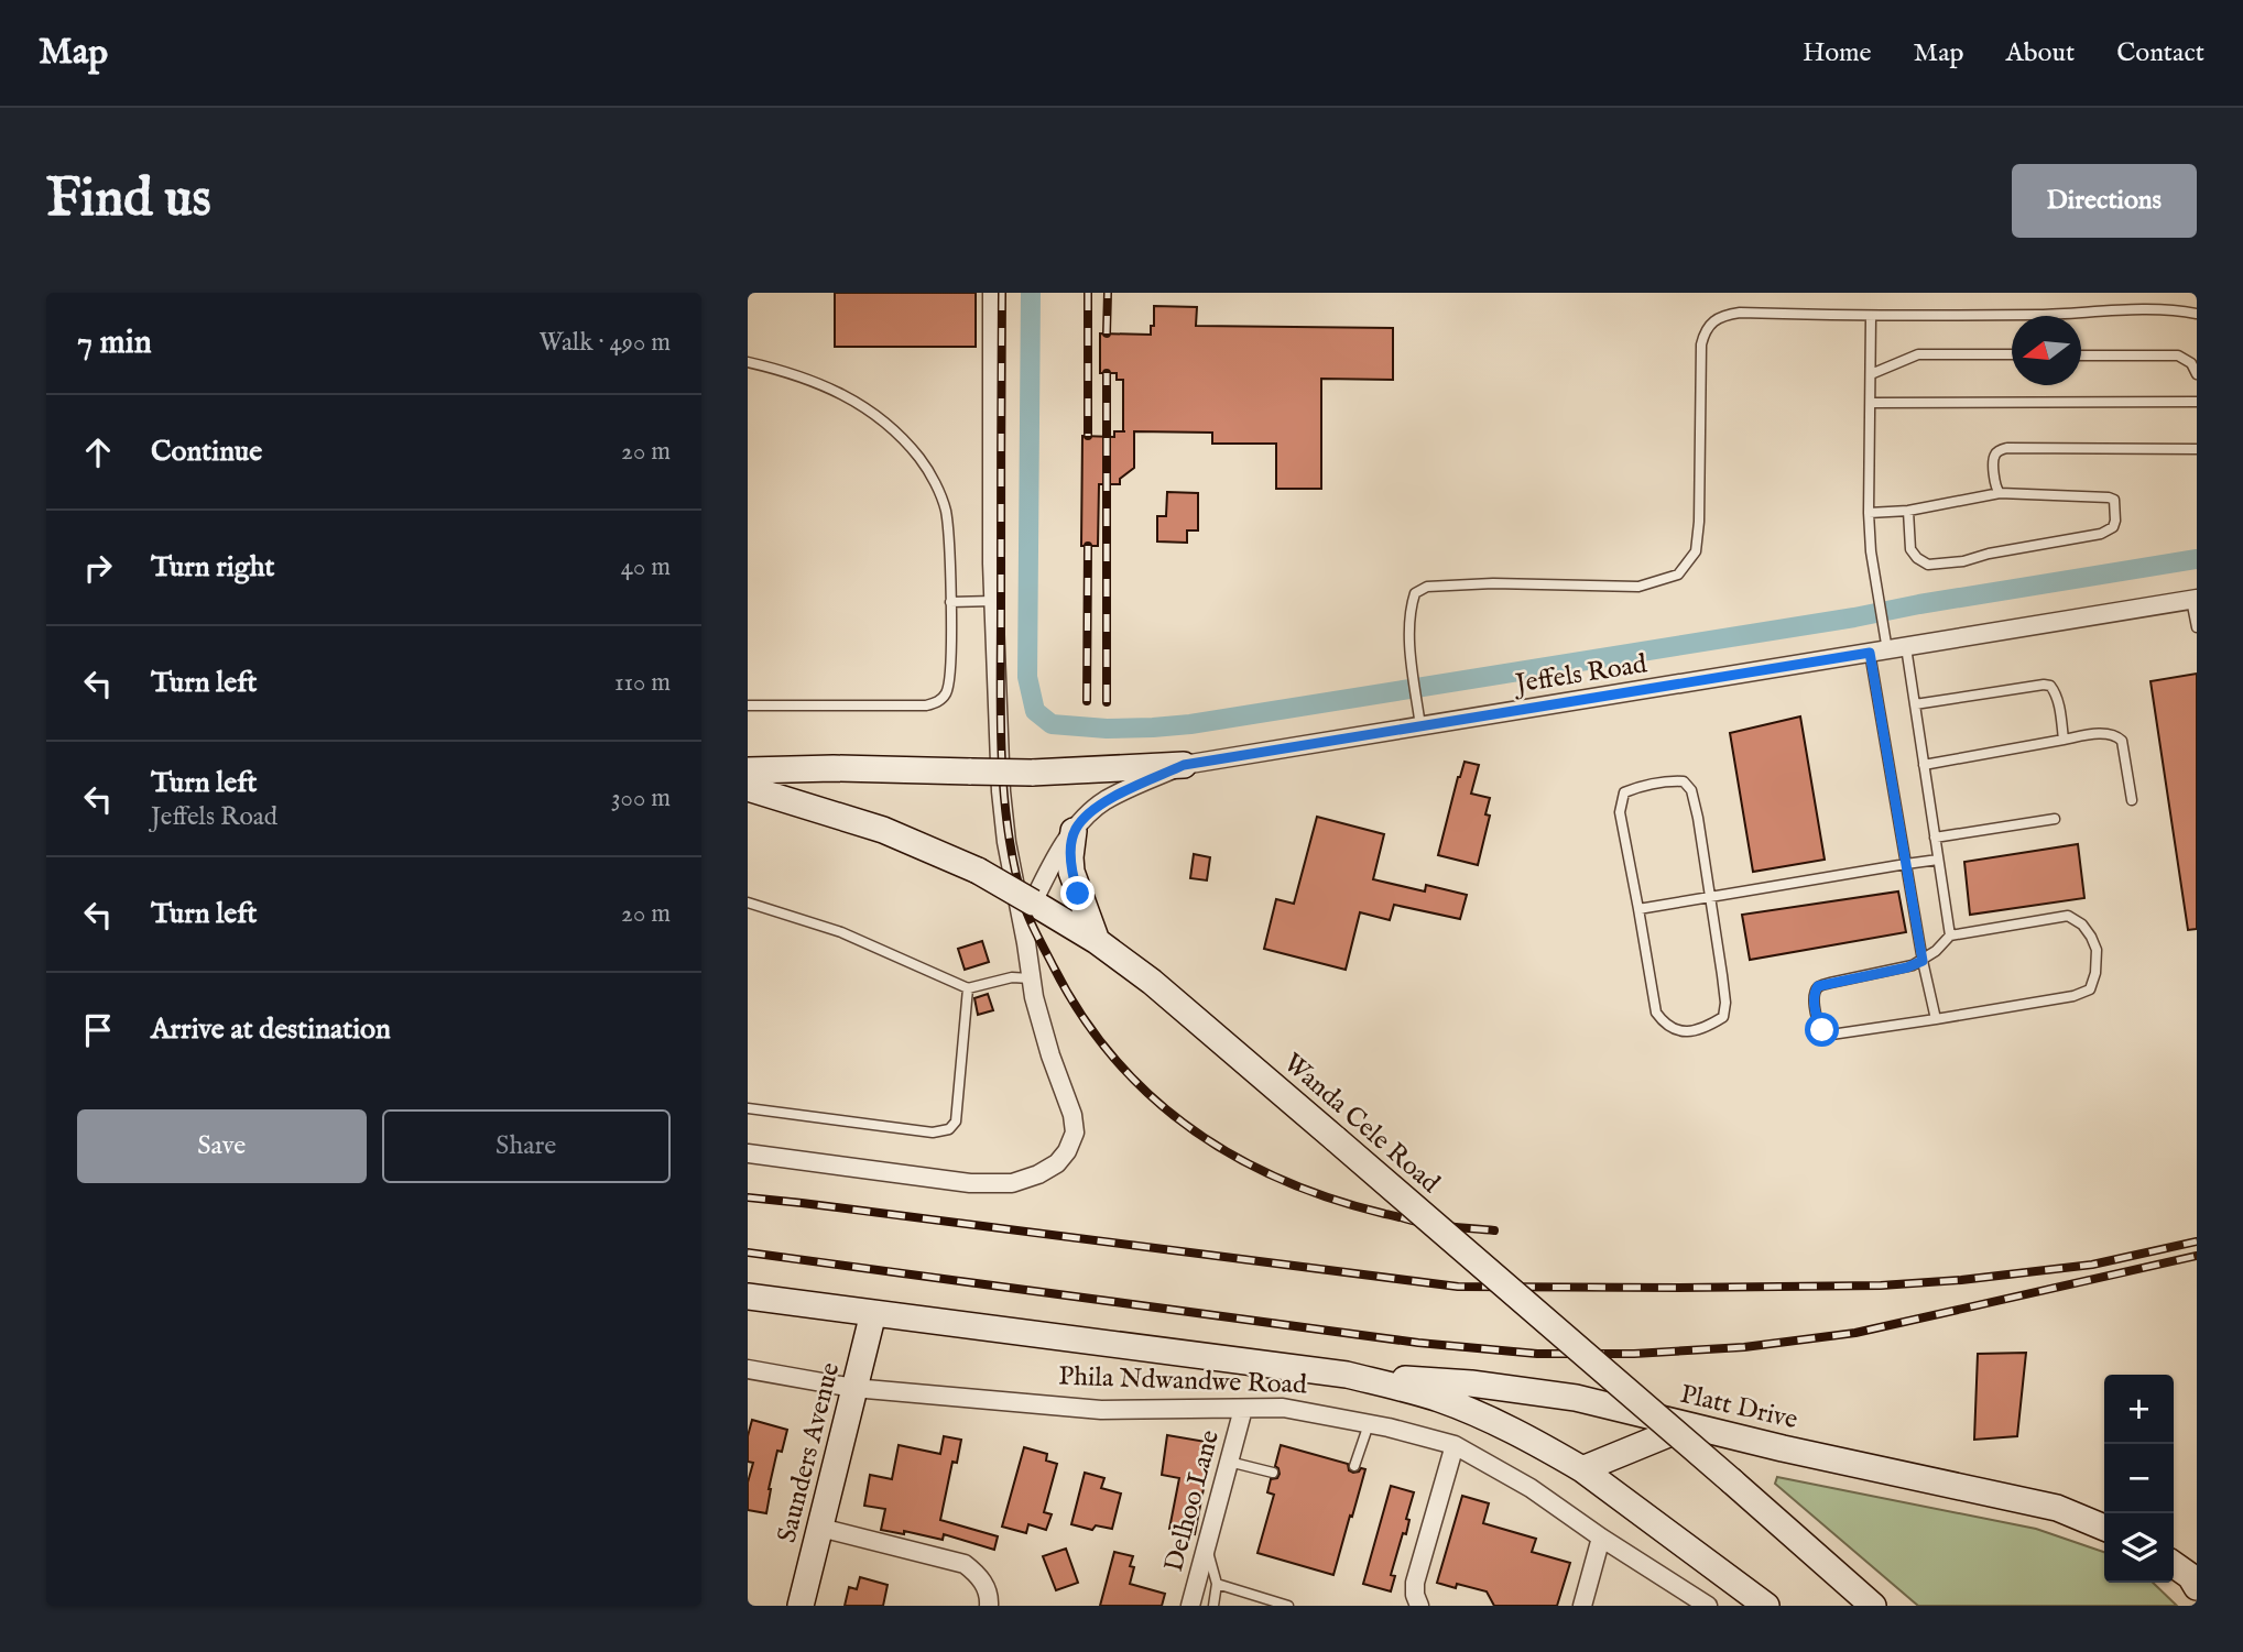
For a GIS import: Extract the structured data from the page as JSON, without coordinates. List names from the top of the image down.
{
  "streets": {
    "street": [
      "Jeffels Road",
      "Wanda Cele Road",
      "Phila Ndwandwe Road",
      "Platt Drive",
      "Saunders Avenue",
      "Delhoo Lane"
    ]
  },
  "crossings": [
    ["Jeffels Road", "Wanda Cele Road"],
    ["Phila Ndwandwe Road", "Platt Drive"],
    ["Phila Ndwandwe Road", "Saunders Avenue"],
    ["Phila Ndwandwe Road", "Delhoo Lane"]
  ],
  "north": "left",
  "page": {
    "header": "Map",
    "nav": [
      "Home",
      "Map",
      "About",
      "Contact"
    ],
    "buttons": [
      "Directions",
      ["Save", "Share"]
    ],
    "title": "Find us",
    "heading": ["7 min", "Walk · 490 m"],
    "list": [
      ["Continue", "20 m"],
      ["Turn right", "40 m"],
      ["Turn left", "110 m"],
      ["Turn left", "Jeffels Road", "300 m"],
      ["Turn left", "20 m"],
      "Arrive at destination"
    ],
    "map_buttons": ["+", "−"]
  }
}
